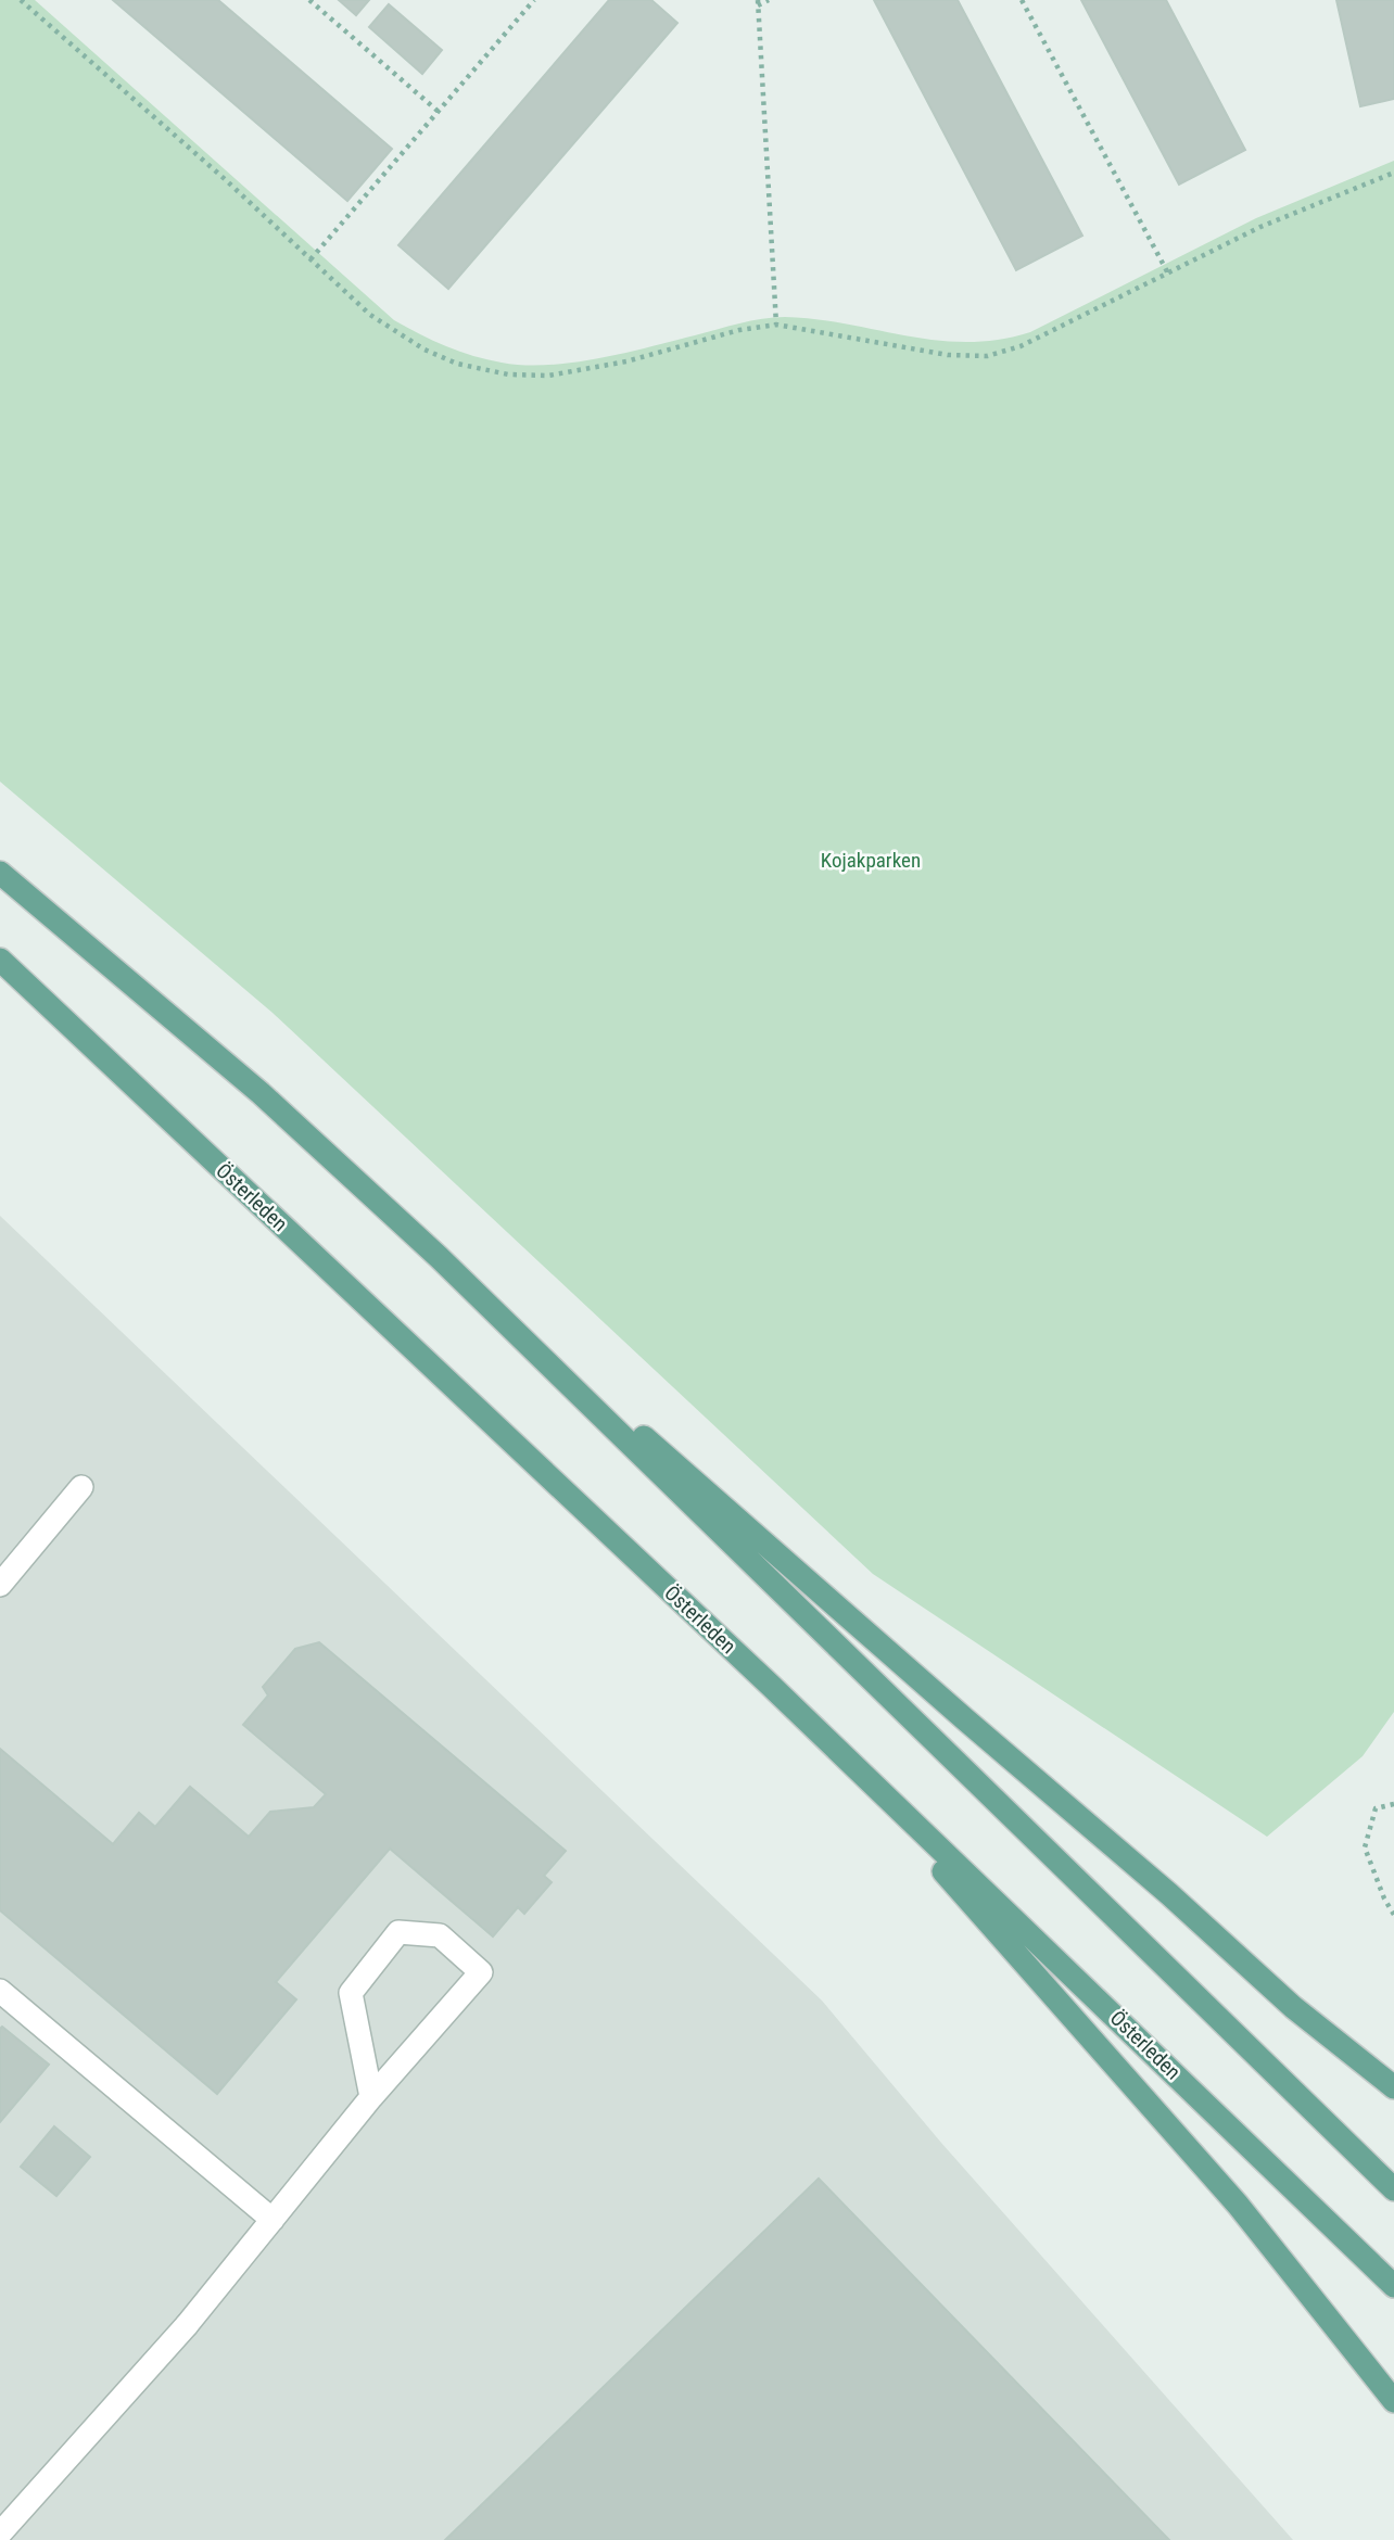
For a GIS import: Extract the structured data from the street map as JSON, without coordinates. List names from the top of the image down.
{
  "streets": {
    "main road": ["Österleden"]
  },
  "parks": ["Kojakparken"]
}
